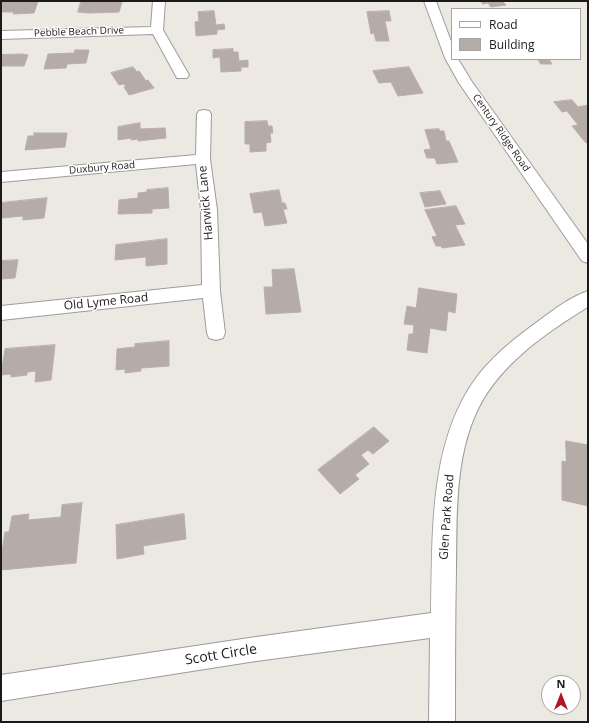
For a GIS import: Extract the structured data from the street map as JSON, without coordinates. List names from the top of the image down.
{
  "streets": {
    "street": [
      "Pebble Beach Drive",
      "Century Ridge Road",
      "Duxbury Road",
      "Harwick Lane",
      "Old Lyme Road",
      "Glen Park Road",
      "Scott Circle"
    ]
  },
  "crossings": [
    ["Duxbury Road", "Harwick Lane"],
    ["Harwick Lane", "Old Lyme Road"],
    ["Glen Park Road", "Scott Circle"]
  ],
  "legend": ["Road", "Building"],
  "north": "top"
}
